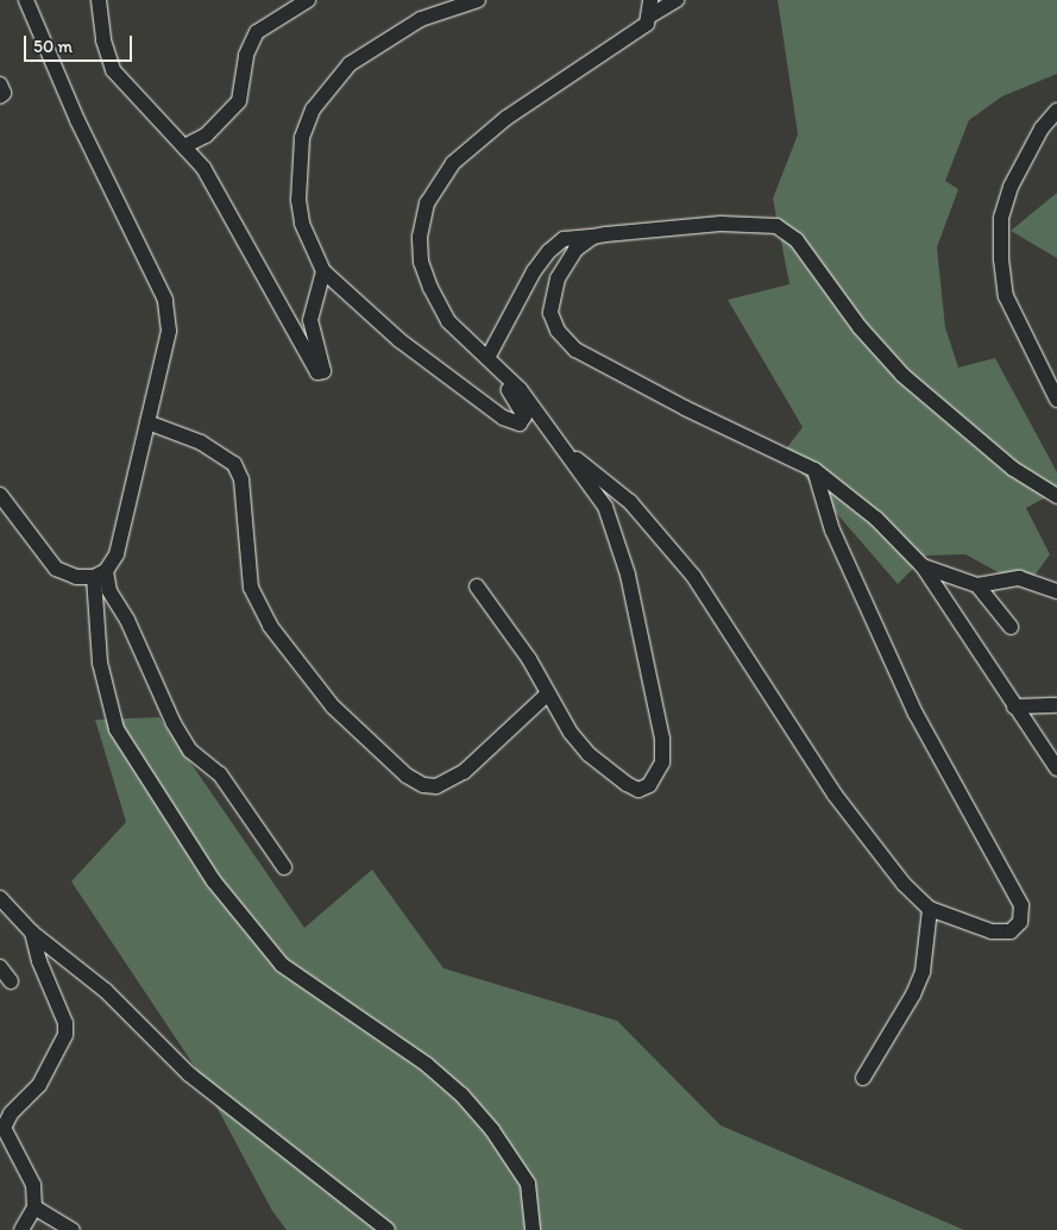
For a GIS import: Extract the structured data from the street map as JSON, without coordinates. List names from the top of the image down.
{
  "scale_bar": "50 m"
}
